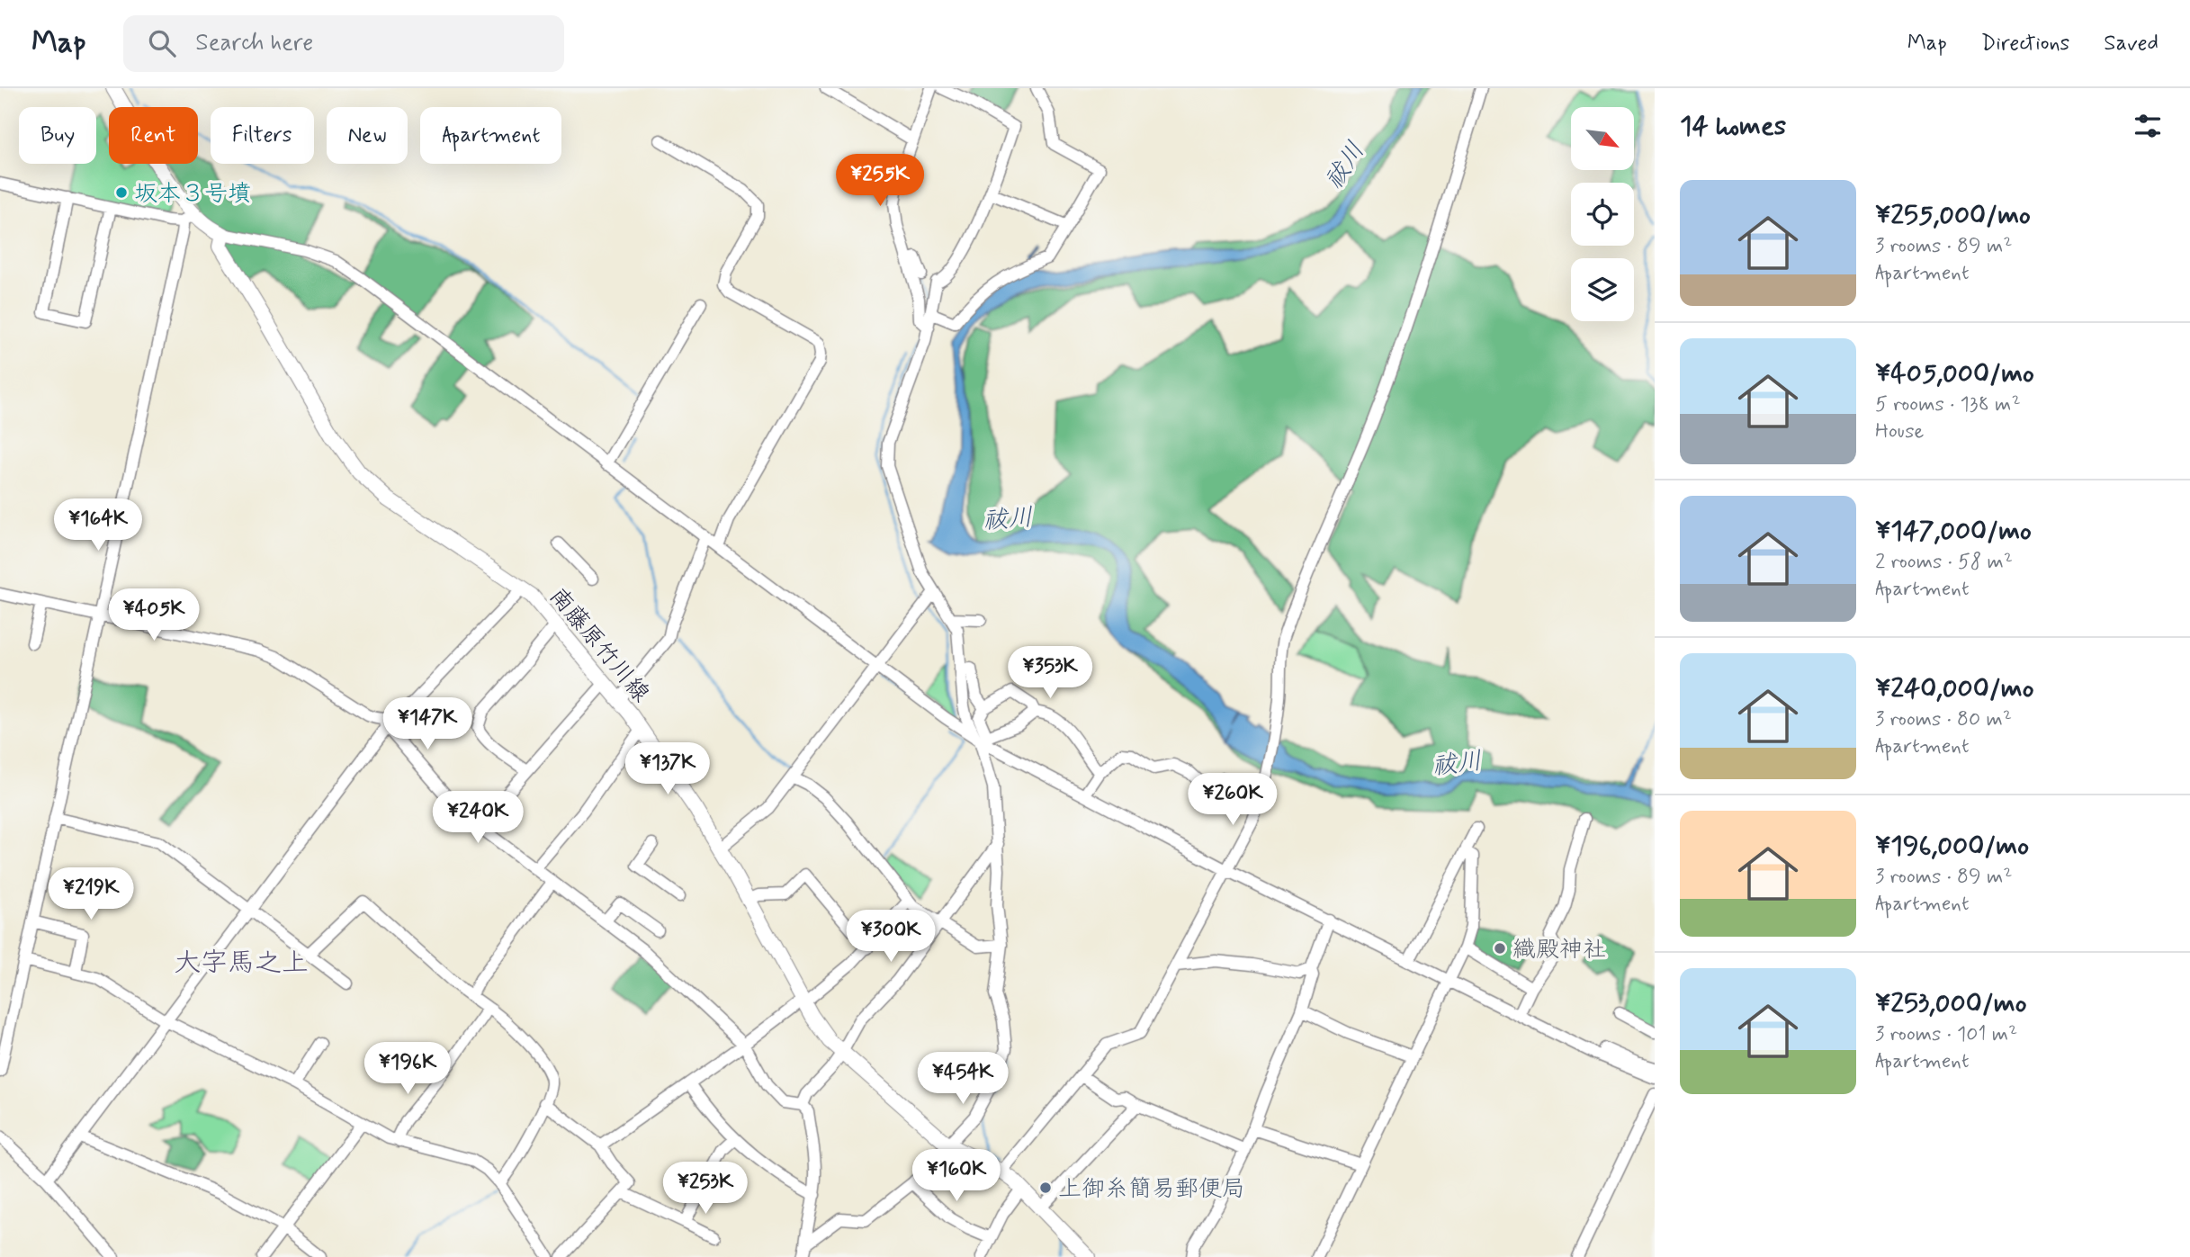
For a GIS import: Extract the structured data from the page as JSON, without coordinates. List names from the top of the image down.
{
  "streets": {
    "main road": ["南藤原竹川線"]
  },
  "districts": ["大字馬之上"],
  "water": ["祓川"],
  "places": ["坂本３号墳", "織殿神社", "上御糸簡易郵便局"],
  "north": "bottom right",
  "page": {
    "header": "Map",
    "search": "Search here",
    "nav": ["Map", "Directions", "Saved"],
    "heading": "14 homes",
    "chip": [
      "Buy",
      "Rent",
      "Filters",
      "New",
      "Apartment"
    ],
    "price": [
      "¥255K",
      "¥164K",
      "¥405K",
      "¥353K",
      "¥147K",
      "¥137K",
      "¥260K",
      "¥240K",
      "¥219K",
      "¥300K",
      "¥196K",
      "¥454K",
      "¥160K",
      "¥253K"
    ],
    "list": [
      {
        "name": "¥255,000/mo",
        "note": "3 rooms · 89 m² · Apartment"
      },
      {
        "name": "¥405,000/mo",
        "note": "5 rooms · 138 m² · House"
      },
      {
        "name": "¥147,000/mo",
        "note": "2 rooms · 58 m² · Apartment"
      },
      {
        "name": "¥240,000/mo",
        "note": "3 rooms · 80 m² · Apartment"
      },
      {
        "name": "¥196,000/mo",
        "note": "3 rooms · 89 m² · Apartment"
      },
      {
        "name": "¥253,000/mo",
        "note": "3 rooms · 101 m² · Apartment"
      }
    ]
  }
}
